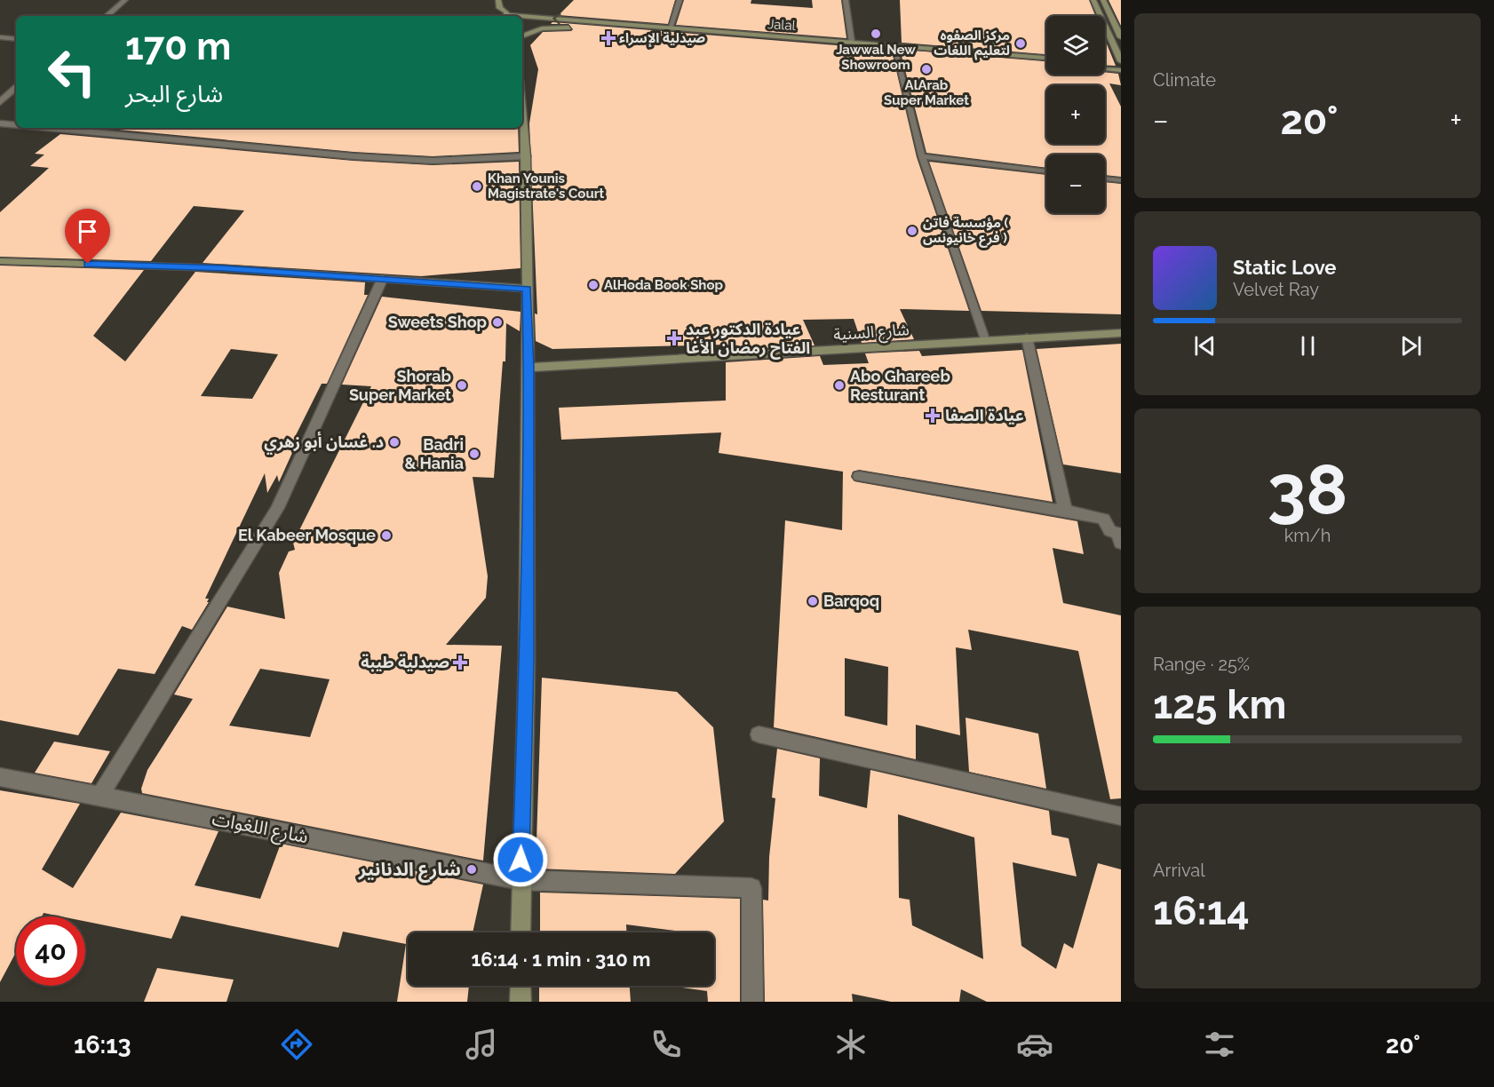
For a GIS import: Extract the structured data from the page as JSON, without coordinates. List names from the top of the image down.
{
  "streets": {
    "main road": ["Jalal", "شارع السنية"],
    "street": ["شارع اللغوات"]
  },
  "places": {
    "other": [
      "Jawwal New Showroom",
      "مركز الصفوه لتعليم اللغات",
      "AlArab Super Market",
      "Khan Younis Magistrate's Court",
      "مؤسسة فاتن ( فرع خانيونس )",
      "AlHoda Book Shop",
      "Sweets Shop",
      "Shorab Super Market",
      "Abo Ghareeb Resturant",
      "د. غسان أبو زهري",
      "Badri & Hania",
      "El Kabeer Mosque",
      "Barqoq",
      "شارع الدنانير"
    ],
    "health": [
      "صيدلية الإسراء",
      "عيادة الدكتور عبد الفتاح رمضان الأغا",
      "عيادة الصفا",
      "صيدلية طيبة"
    ]
  },
  "page": {
    "tile": [
      "Climate",
      ["38", "km/h"],
      ["Range · 25%", "125 km"],
      ["Arrival", "16:14"]
    ],
    "map_buttons": ["+", "−"],
    "turn": ["170 m", "شارع البحر"],
    "heat": ["−", "20°", "+"],
    "song": ["Static Love", "Velvet Ray"],
    "limit": "40",
    "trip": "16:14 · 1 min · 310 m",
    "tabs": ["16:13", "20°"]
  }
}
